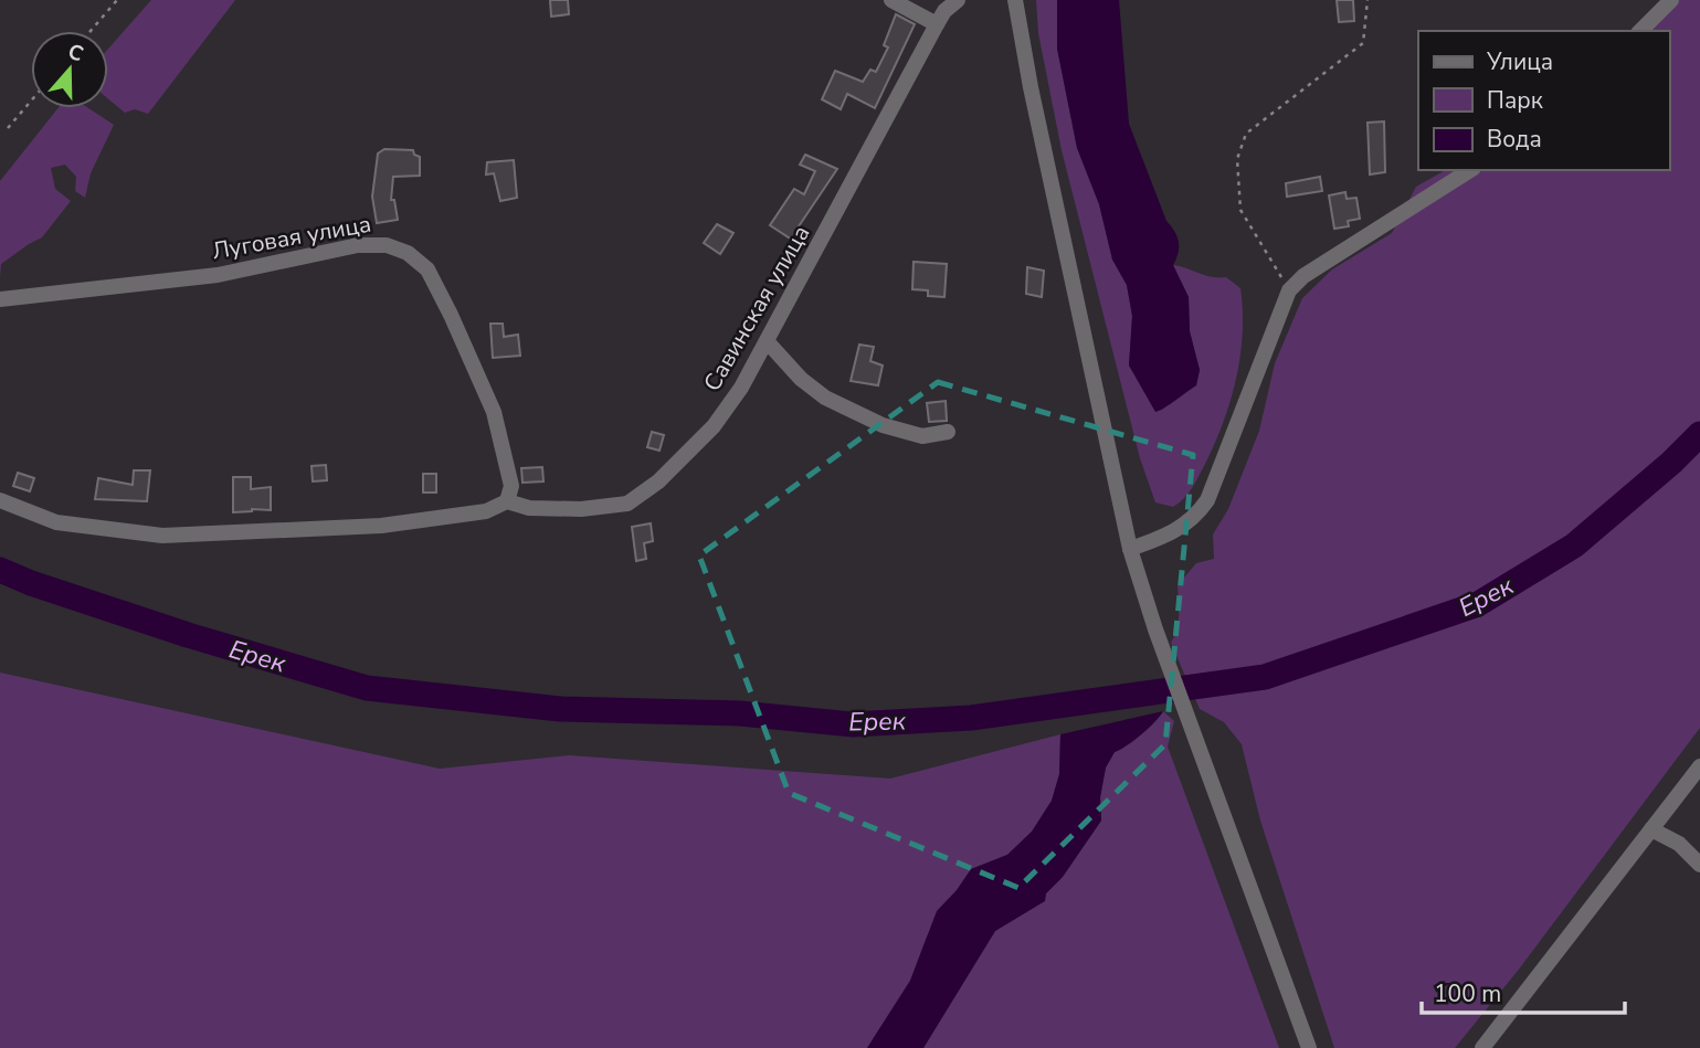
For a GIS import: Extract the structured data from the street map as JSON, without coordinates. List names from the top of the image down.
{
  "streets": {
    "street": ["Луговая улица", "Савинская улица"]
  },
  "crossings": [
    ["Луговая улица", "Савинская улица"]
  ],
  "water": ["Ерек"],
  "legend": ["Улица", "Парк", "Вода"],
  "scale_bar": "100 m",
  "north": "top"
}
